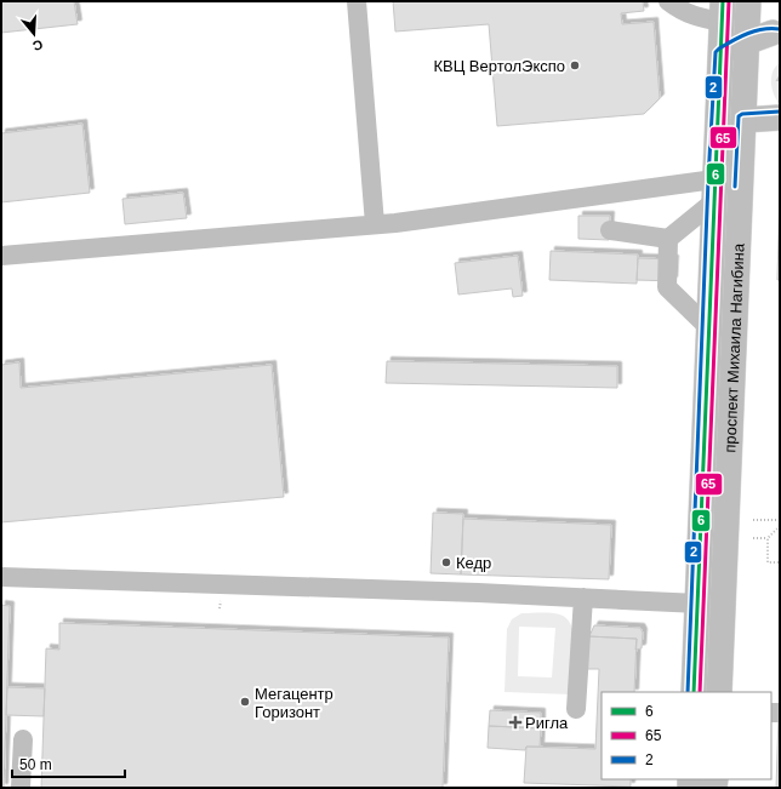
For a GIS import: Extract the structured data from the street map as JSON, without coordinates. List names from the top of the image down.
{
  "streets": {
    "main road": ["проспект Михаила Нагибина"]
  },
  "places": {
    "other": ["КВЦ ВертолЭкспо", "Кедр", "Мегацентр Горизонт"],
    "health": ["Ригла"]
  },
  "lines": ["transit line 6", "transit line 65", "transit line 2"],
  "legend": ["6", "65", "2"],
  "scale_bar": "50 m",
  "north": "bottom"
}
